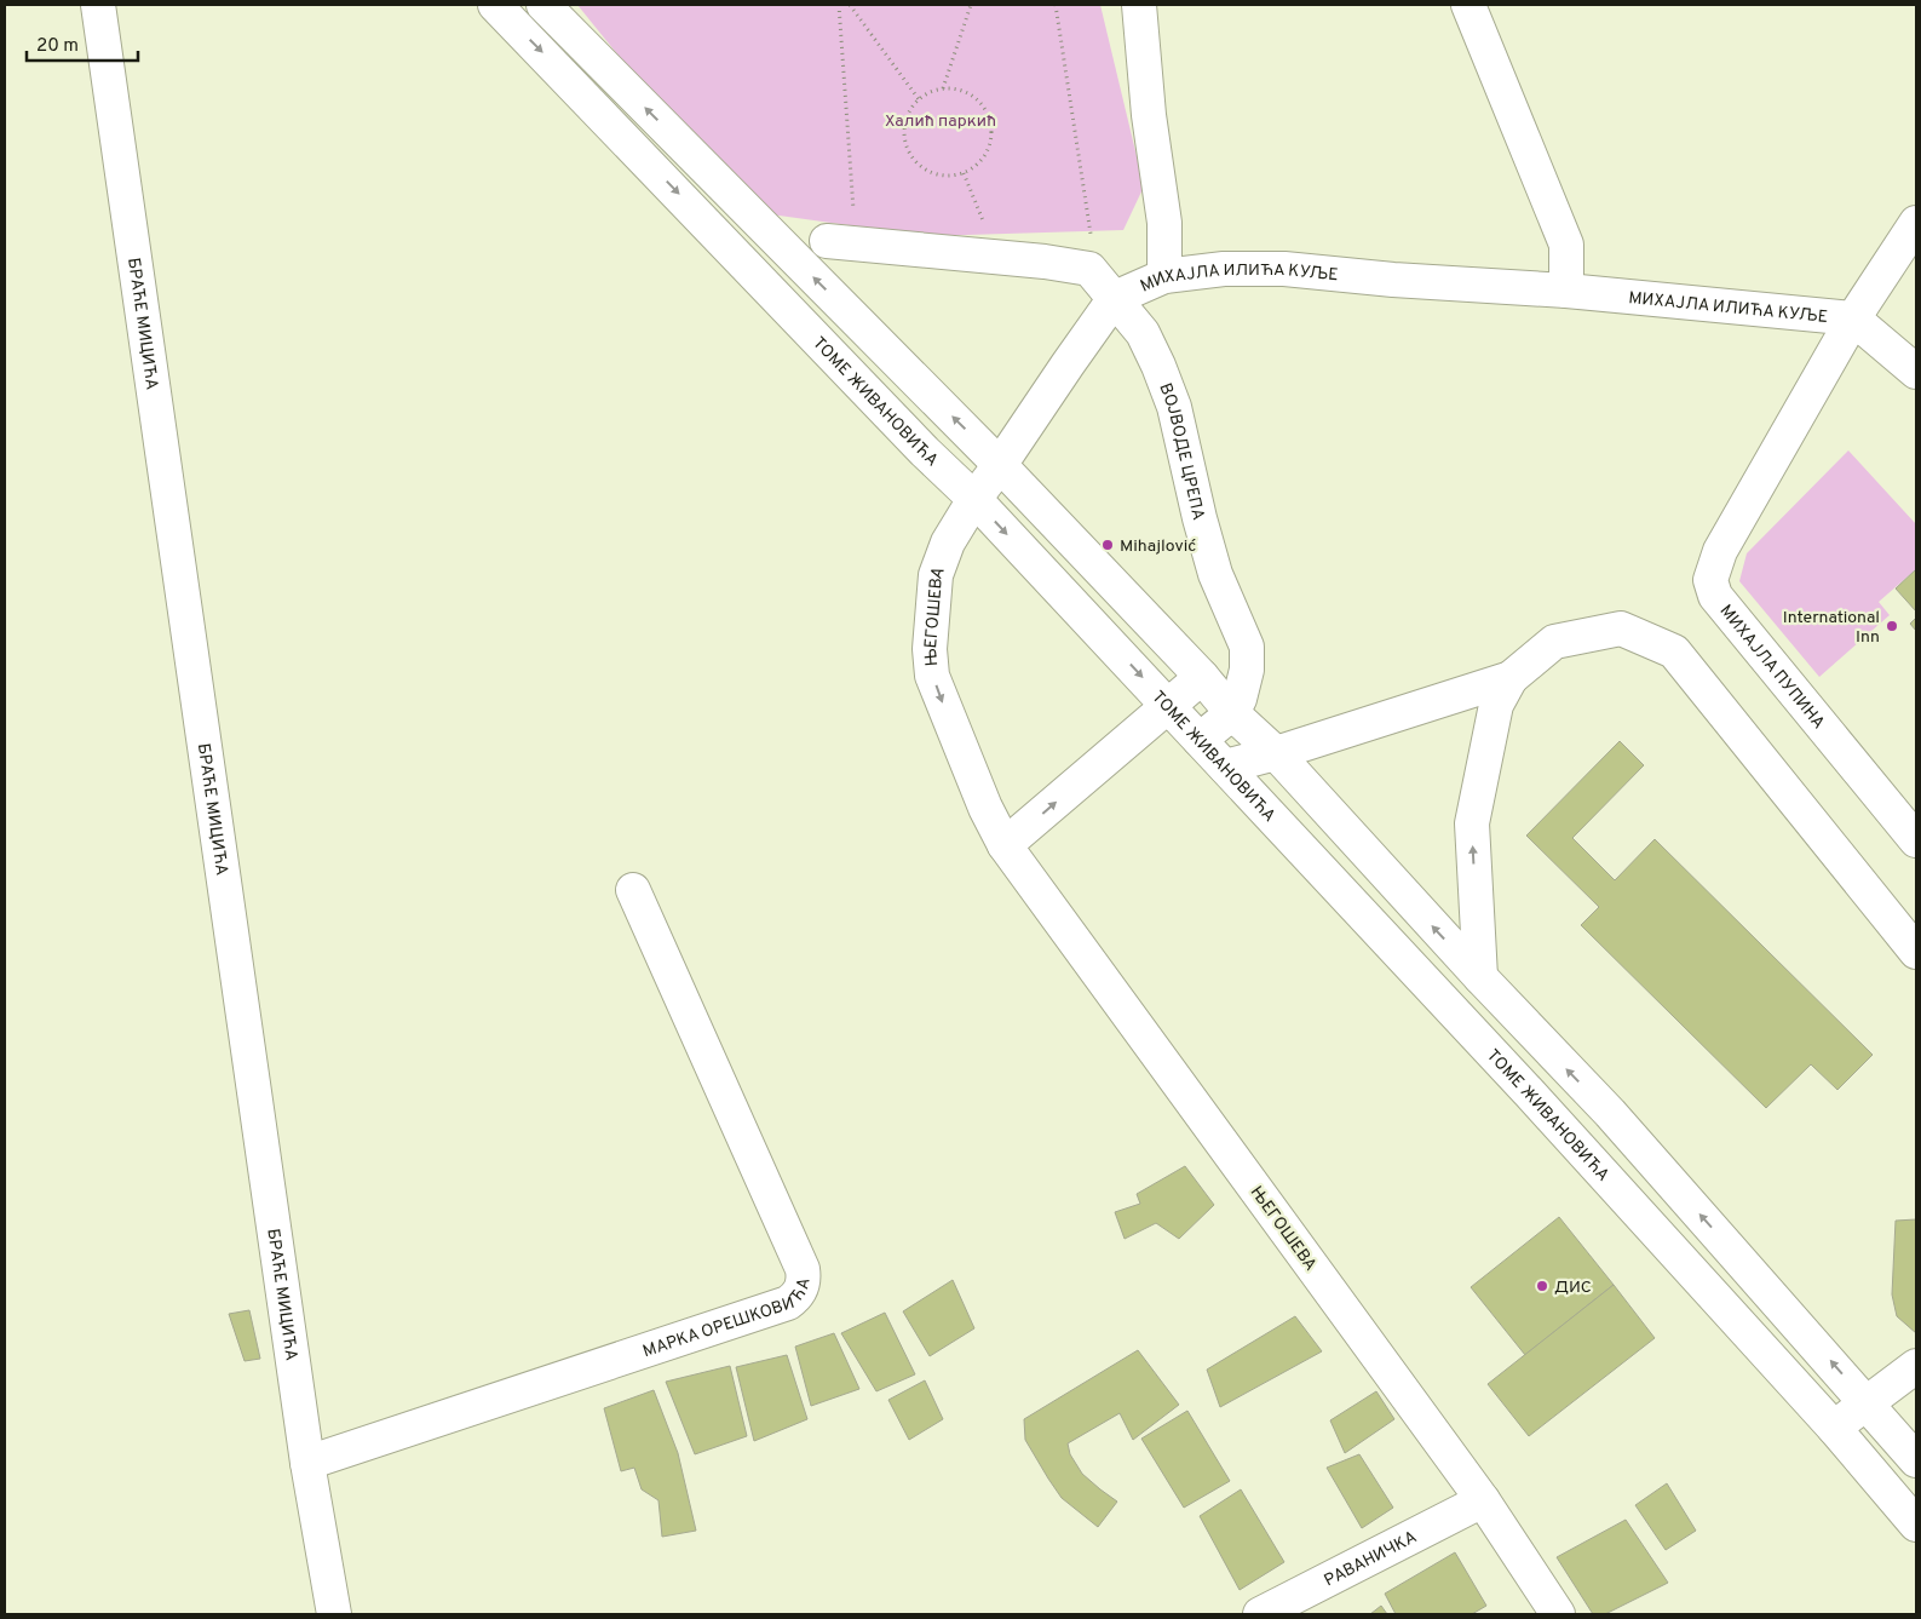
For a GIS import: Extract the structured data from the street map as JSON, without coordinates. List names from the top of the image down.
{
  "streets": {
    "street": [
      "МИХАЈЛА ИЛИЋА КУЉЕ",
      "БРАЋЕ МИЦИЋА",
      "ТОМЕ ЖИВАНОВИЋА",
      "ВОЈВОДЕ ЦРЕПА",
      "ЊЕГОШЕВА",
      "МИХАЈЛА ПУПИНА",
      "МАРКА ОРЕШКОВИЋА",
      "РАВАНИЧКА"
    ]
  },
  "crossings": [
    ["МИХАЈЛА ИЛИЋА КУЉЕ", "ВОЈВОДЕ ЦРЕПА"],
    ["МИХАЈЛА ИЛИЋА КУЉЕ", "ЊЕГОШЕВА"],
    ["МИХАЈЛА ИЛИЋА КУЉЕ", "МИХАЈЛА ПУПИНА"],
    ["БРАЋЕ МИЦИЋА", "МАРКА ОРЕШКОВИЋА"],
    ["ТОМЕ ЖИВАНОВИЋА", "ВОЈВОДЕ ЦРЕПА"],
    ["ТОМЕ ЖИВАНОВИЋА", "ЊЕГОШЕВА"],
    ["ЊЕГОШЕВА", "РАВАНИЧКА"]
  ],
  "parks": ["Халић паркић"],
  "places": ["Mihajlović", "International Inn", "ДИС"],
  "scale_bar": "20 m"
}
